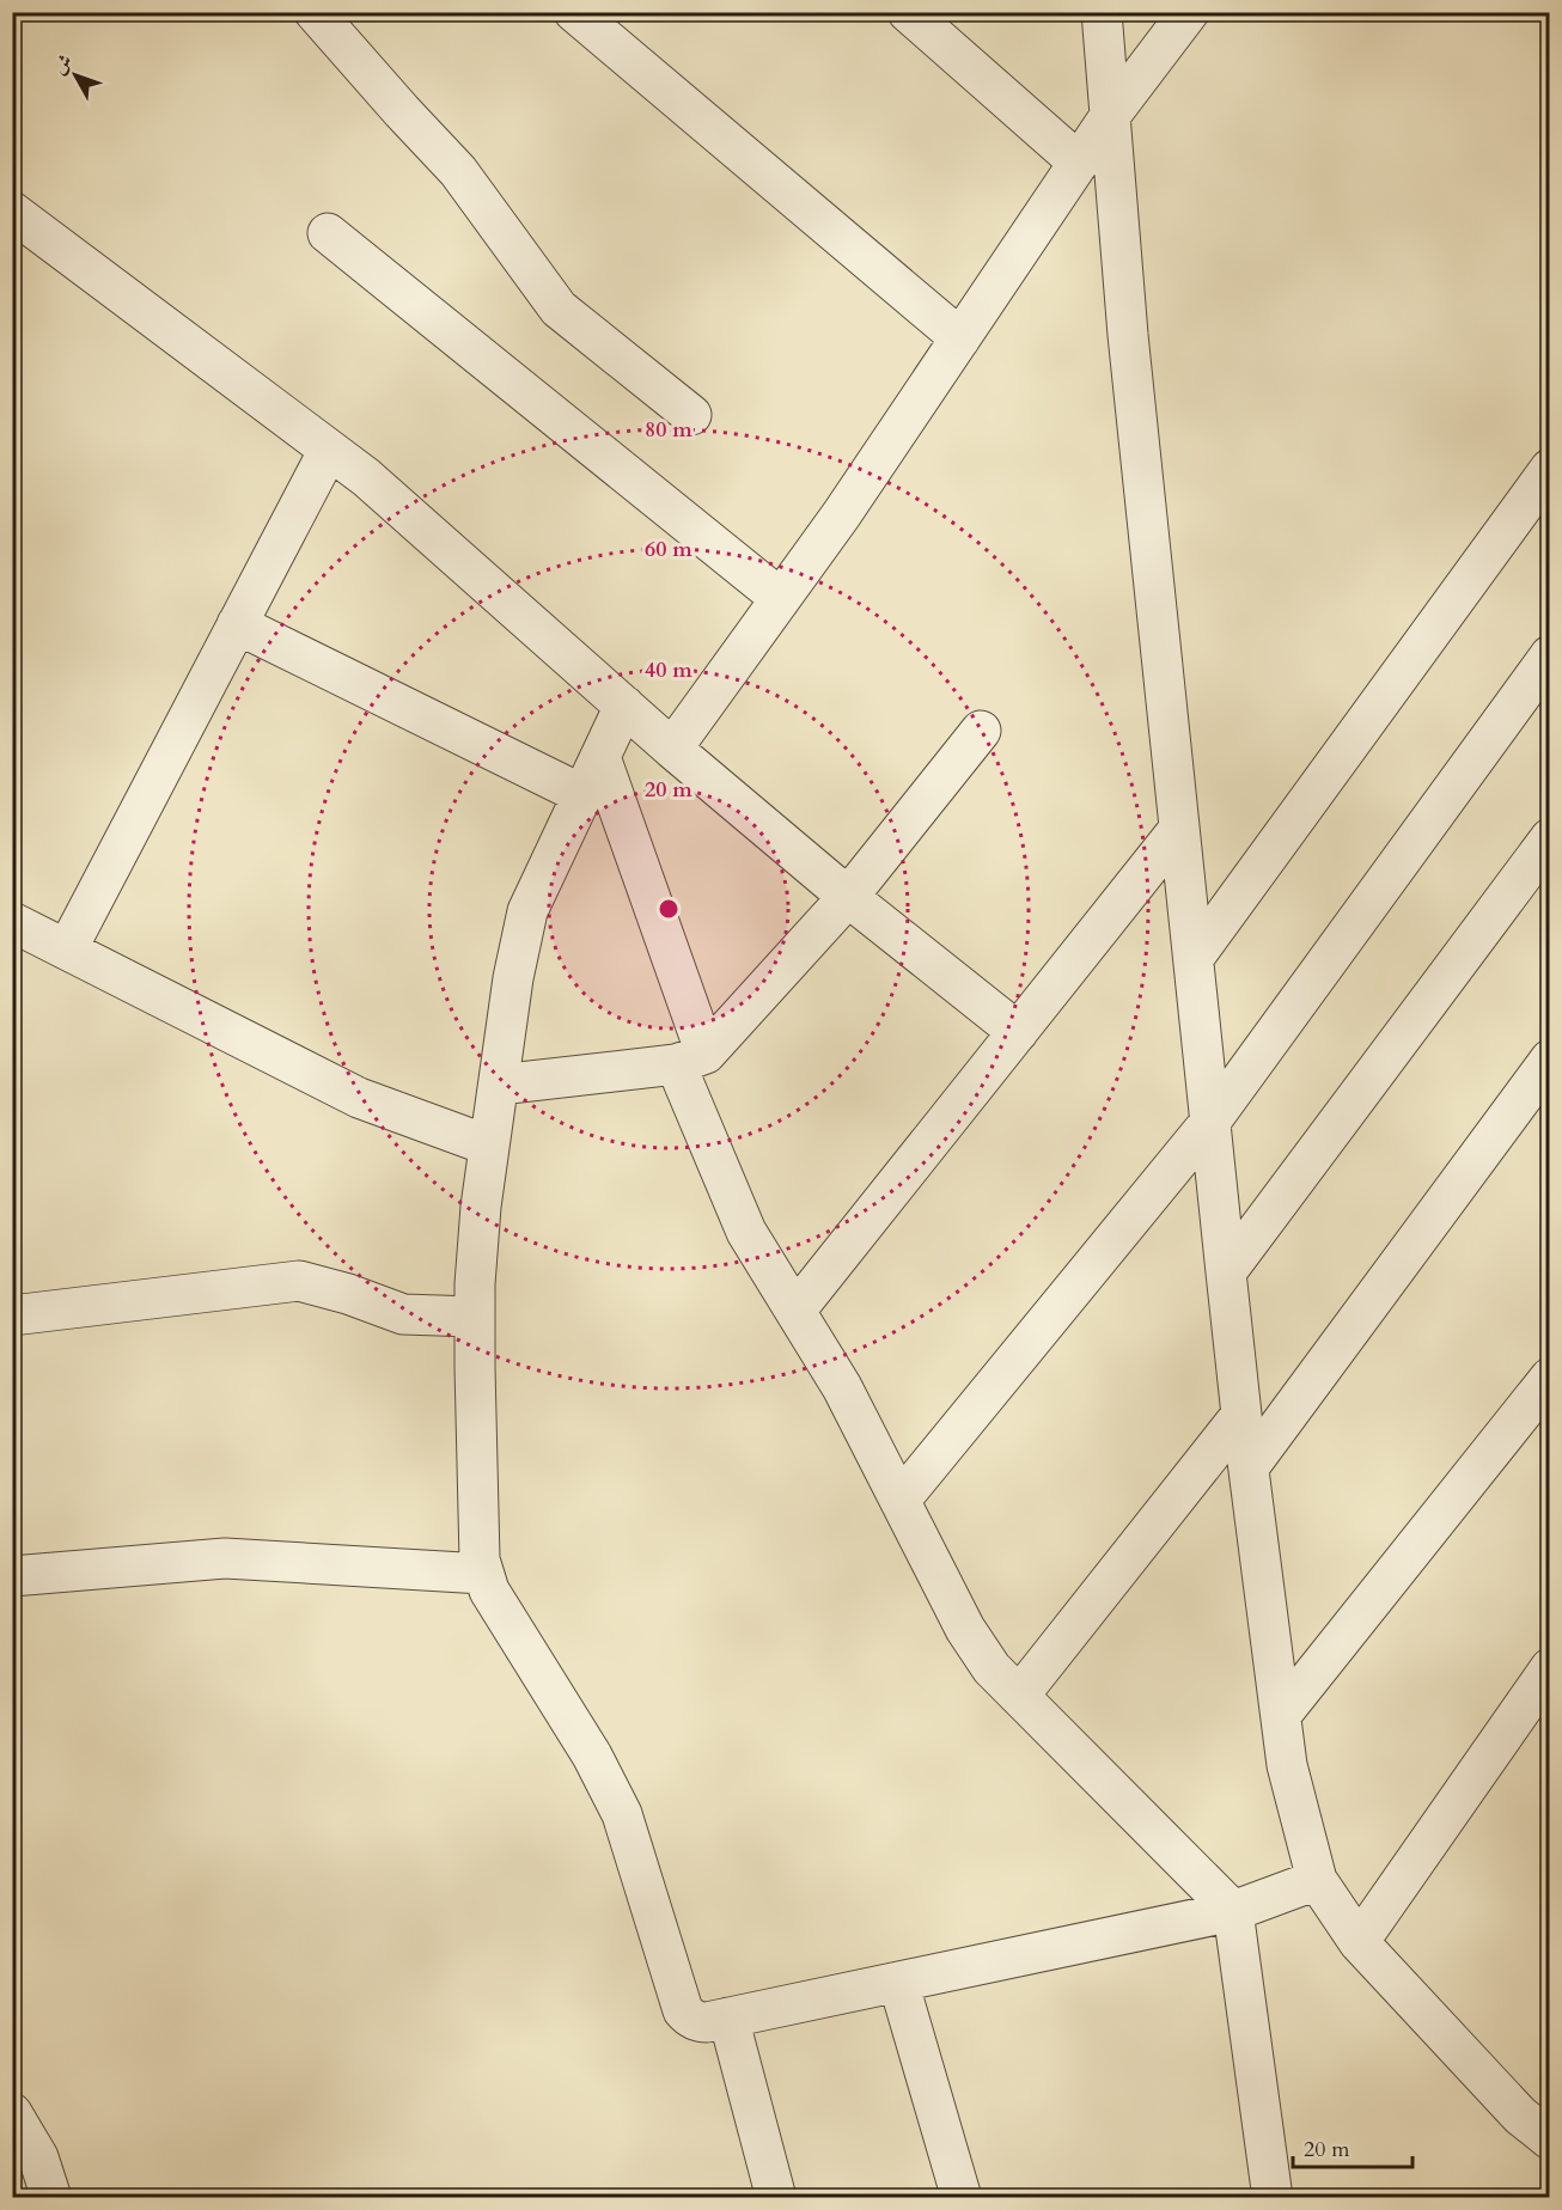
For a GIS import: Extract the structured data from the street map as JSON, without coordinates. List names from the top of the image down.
{
  "scale_bar": "20 m",
  "north": "top left",
  "rings": [
    "80 m",
    "60 m",
    "40 m",
    "20 m"
  ]
}
